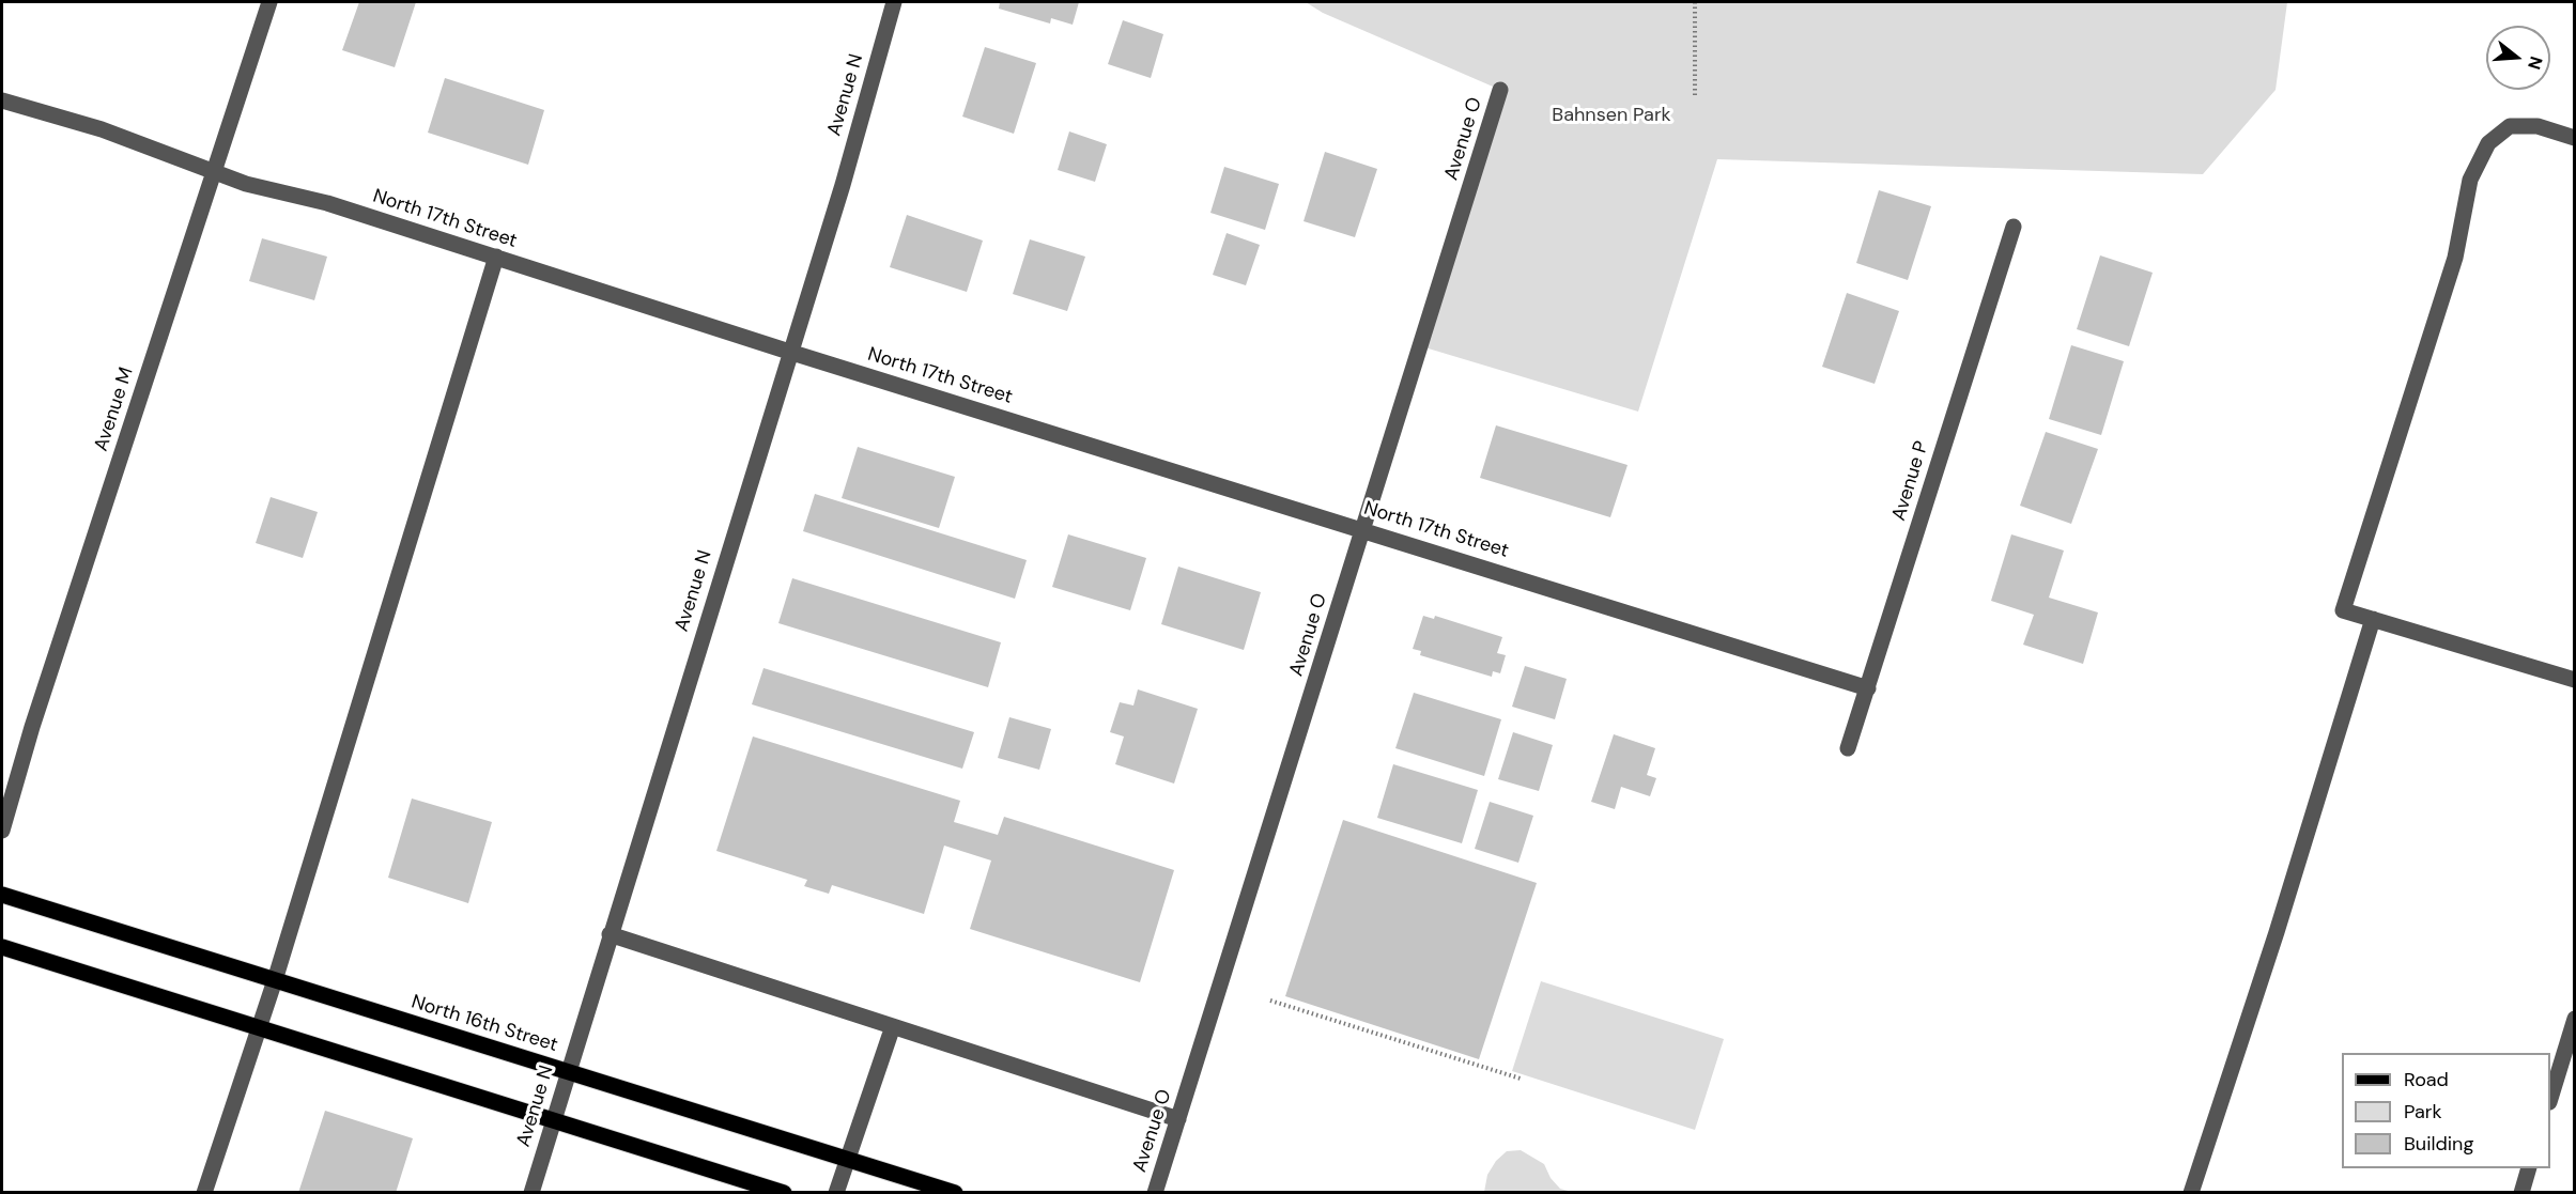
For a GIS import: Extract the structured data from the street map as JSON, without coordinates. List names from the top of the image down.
{
  "streets": {
    "main road": ["North 16th Street"],
    "street": [
      "Avenue N",
      "Avenue O",
      "North 17th Street",
      "Avenue M",
      "Avenue P"
    ]
  },
  "crossings": [
    ["Avenue N", "North 17th Street"],
    ["Avenue N", "North 16th Street"],
    ["Avenue O", "North 17th Street"],
    ["North 17th Street", "Avenue M"],
    ["North 17th Street", "Avenue P"]
  ],
  "parks": ["Bahnsen Park"],
  "legend": ["Road", "Park", "Building"],
  "north": "right"
}
